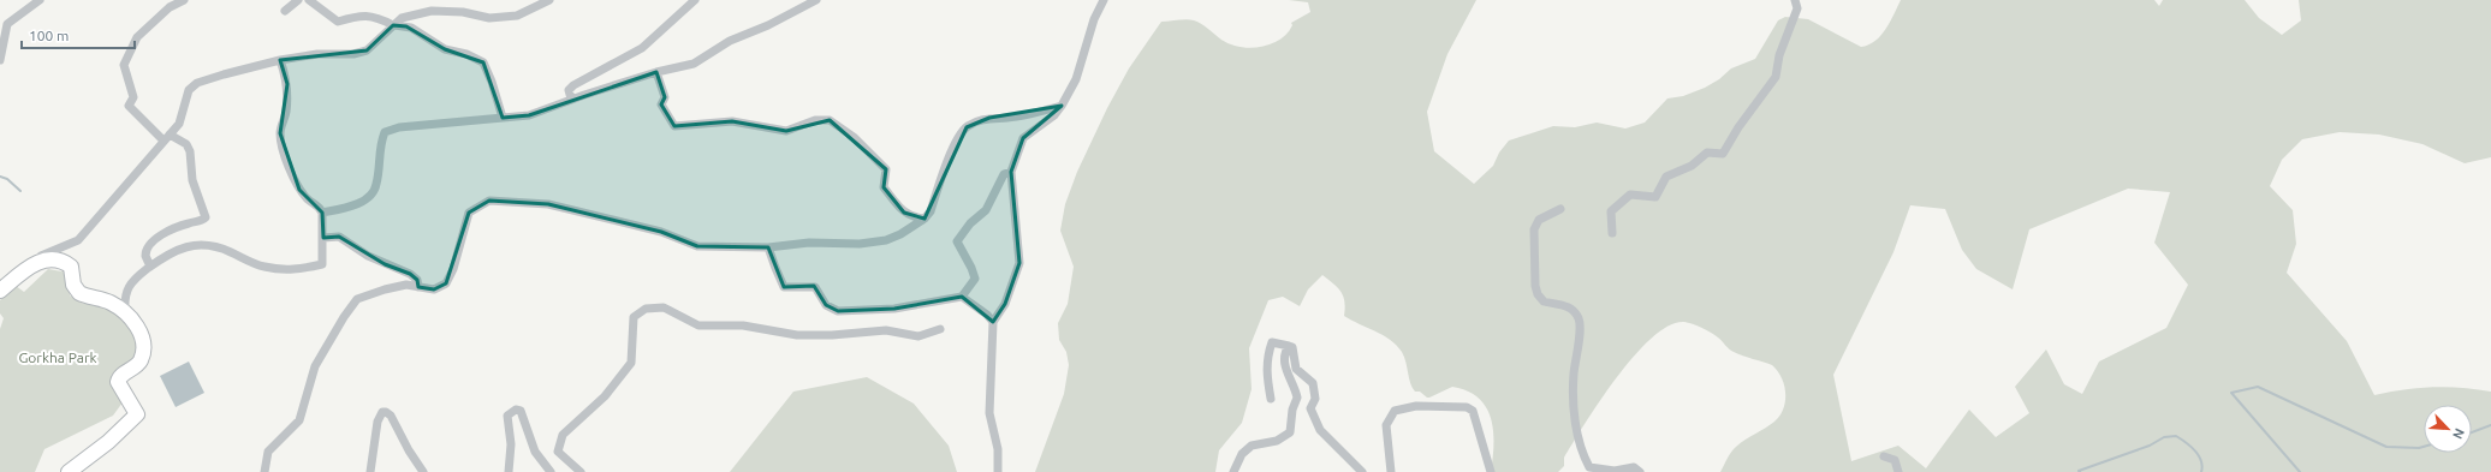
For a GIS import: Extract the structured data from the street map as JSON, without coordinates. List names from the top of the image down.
{
  "parks": ["Gorkha Park"],
  "scale_bar": "100 m",
  "north": "bottom right"
}
